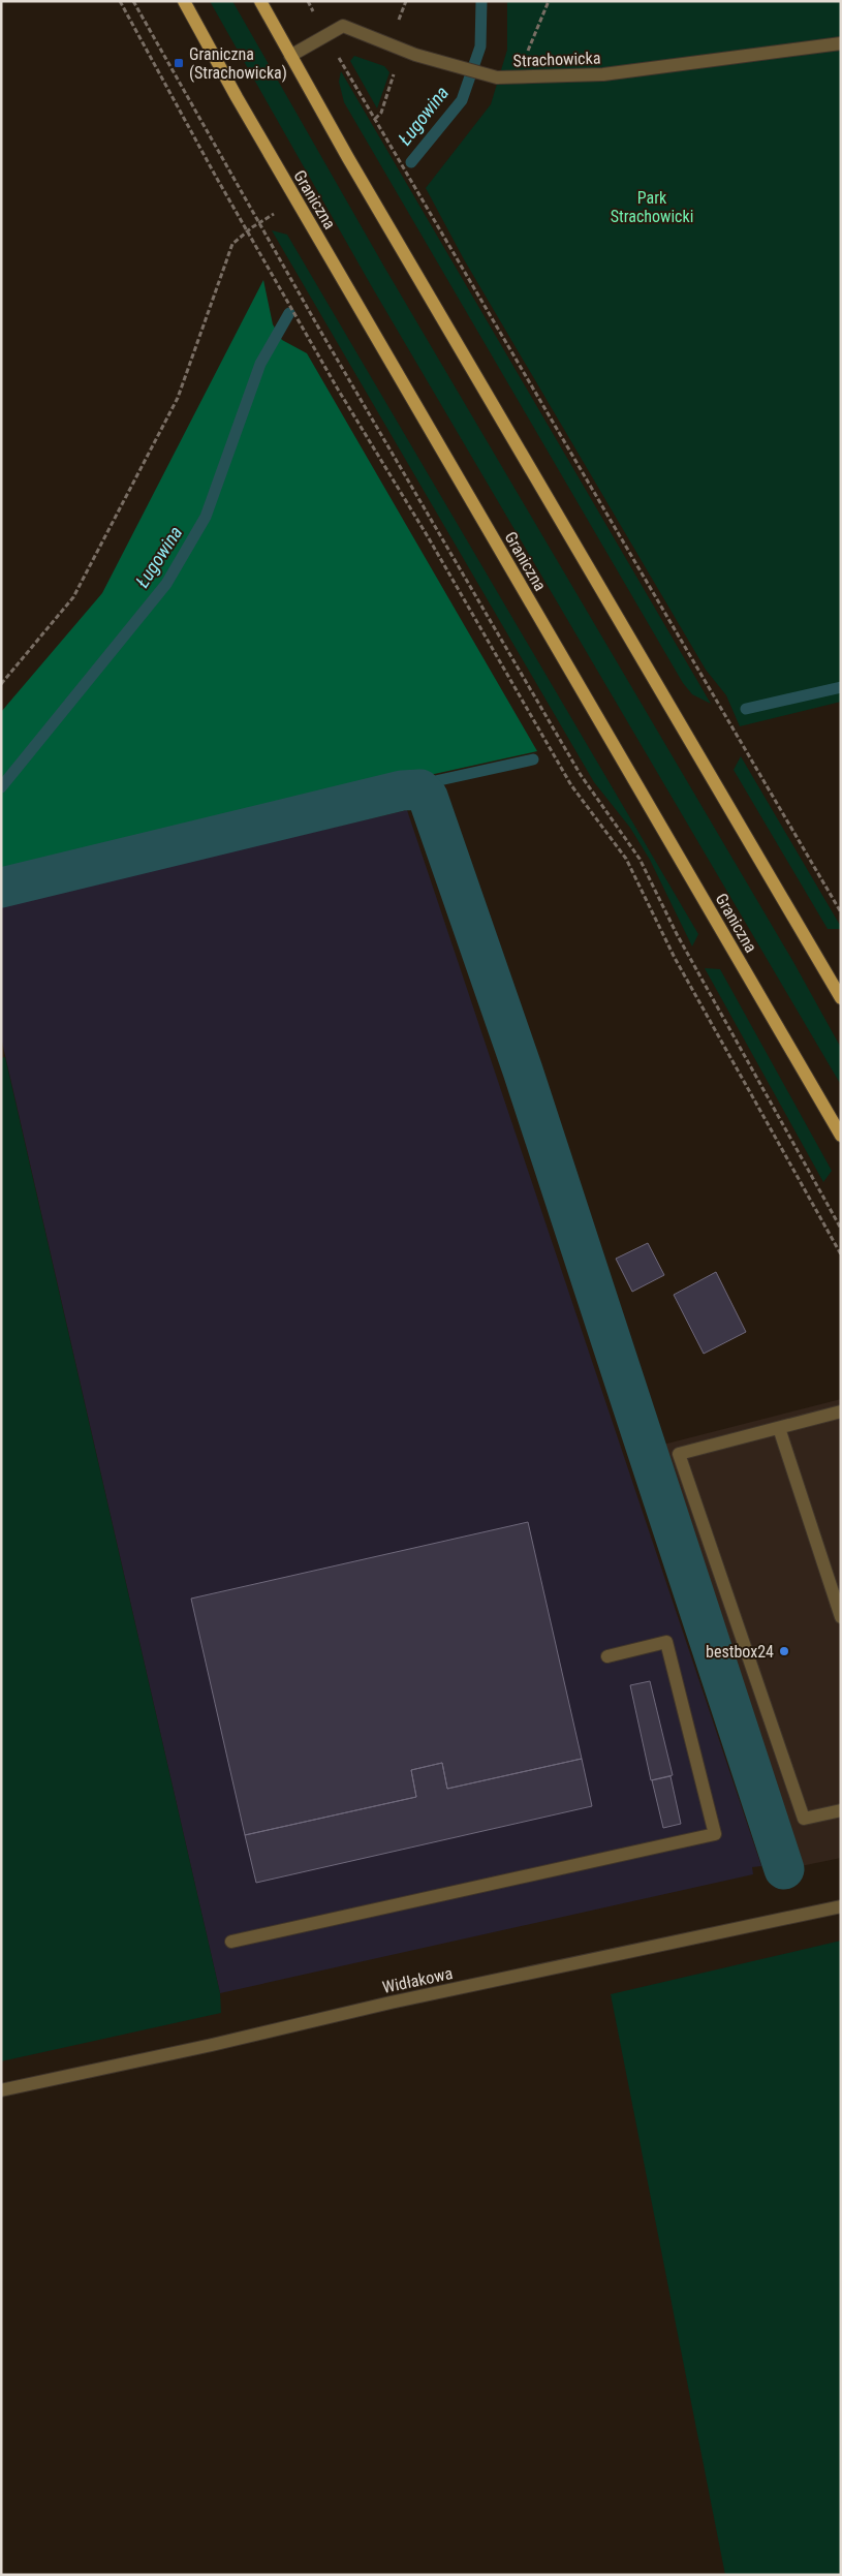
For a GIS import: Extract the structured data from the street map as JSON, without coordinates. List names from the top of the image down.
{
  "streets": {
    "main road": ["Graniczna"],
    "street": ["Strachowicka", "Widłakowa"]
  },
  "water": ["Ługowina"],
  "parks": ["Park Strachowicki"],
  "places": {
    "transit": ["Graniczna (Strachowicka)"],
    "other": ["bestbox24"]
  }
}
